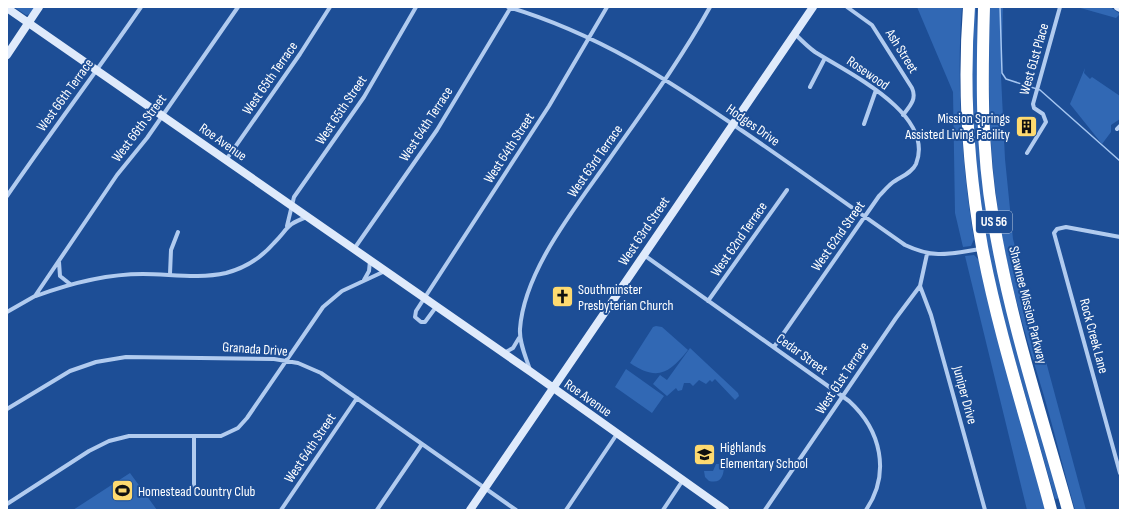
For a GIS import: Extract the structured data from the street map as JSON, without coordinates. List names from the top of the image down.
{
  "streets": {
    "highway": ["US 56", "Shawnee Mission Parkway"],
    "main road": ["Roe Avenue", "West 63rd Street"],
    "street": [
      "Ash Street",
      "West 61st Place",
      "Rosewood",
      "West 65th Terrace",
      "West 66th Terrace",
      "West 65th Street",
      "West 64th Terrace",
      "Hodges Drive",
      "West 66th Street",
      "West 64th Street",
      "West 63rd Terrace",
      "West 62nd Street",
      "West 62nd Terrace",
      "Rock Creek Lane",
      "Granada Drive",
      "Cedar Street",
      "West 61st Terrace",
      "Juniper Drive"
    ]
  },
  "crossings": [
    ["Ash Street", "Rosewood"],
    ["Rosewood", "West 63rd Street"],
    ["Rosewood", "West 62nd Street"],
    ["West 65th Terrace", "Roe Avenue"],
    ["West 66th Terrace", "Roe Avenue"],
    ["West 65th Street", "West 66th Street"],
    ["West 65th Street", "Roe Avenue"],
    ["West 64th Terrace", "Hodges Drive"],
    ["West 64th Terrace", "Roe Avenue"],
    ["Hodges Drive", "West 64th Street"],
    ["Hodges Drive", "West 63rd Terrace"],
    ["Hodges Drive", "US 56"],
    ["Hodges Drive", "West 63rd Street"],
    ["Hodges Drive", "West 62nd Street"],
    ["Hodges Drive", "West 61st Terrace"],
    ["West 66th Street", "Roe Avenue"],
    ["Roe Avenue", "West 64th Street"],
    ["Roe Avenue", "West 63rd Terrace"],
    ["Roe Avenue", "West 63rd Street"],
    ["West 64th Street", "Granada Drive"],
    ["West 63rd Street", "Granada Drive"],
    ["West 63rd Street", "Cedar Street"],
    ["West 62nd Street", "Cedar Street"],
    ["West 62nd Terrace", "Cedar Street"],
    ["Cedar Street", "West 61st Terrace"],
    ["West 61st Terrace", "Juniper Drive"]
  ],
  "places": {
    "building": ["Mission Springs Assisted Living Facility"],
    "church": ["Southminster Presbyterian Church"],
    "school or university": ["Highlands Elementary School"],
    "sports": ["Homestead Country Club"]
  }
}
